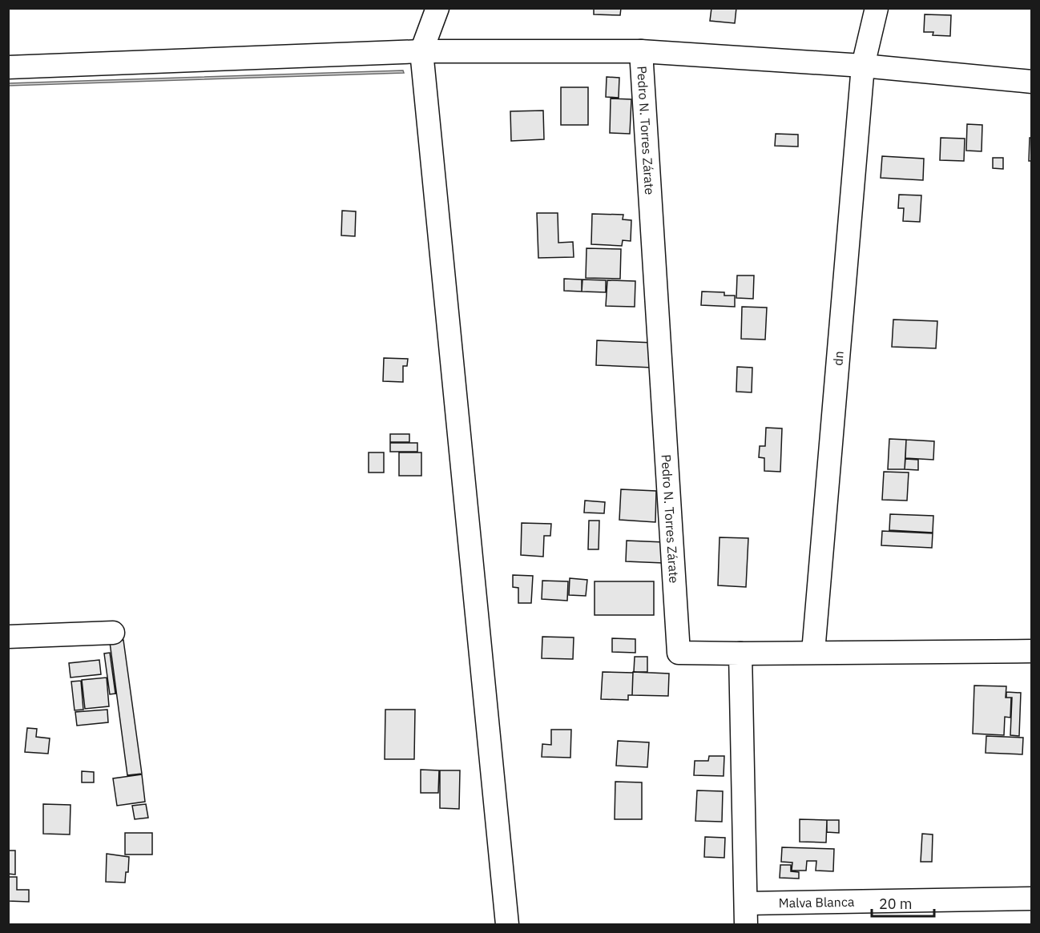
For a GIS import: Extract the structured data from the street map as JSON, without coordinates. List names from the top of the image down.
{
  "streets": {
    "street": ["Pedro N. Torres Zárate", "dn", "Malva Blanca"]
  },
  "scale_bar": "20 m"
}
